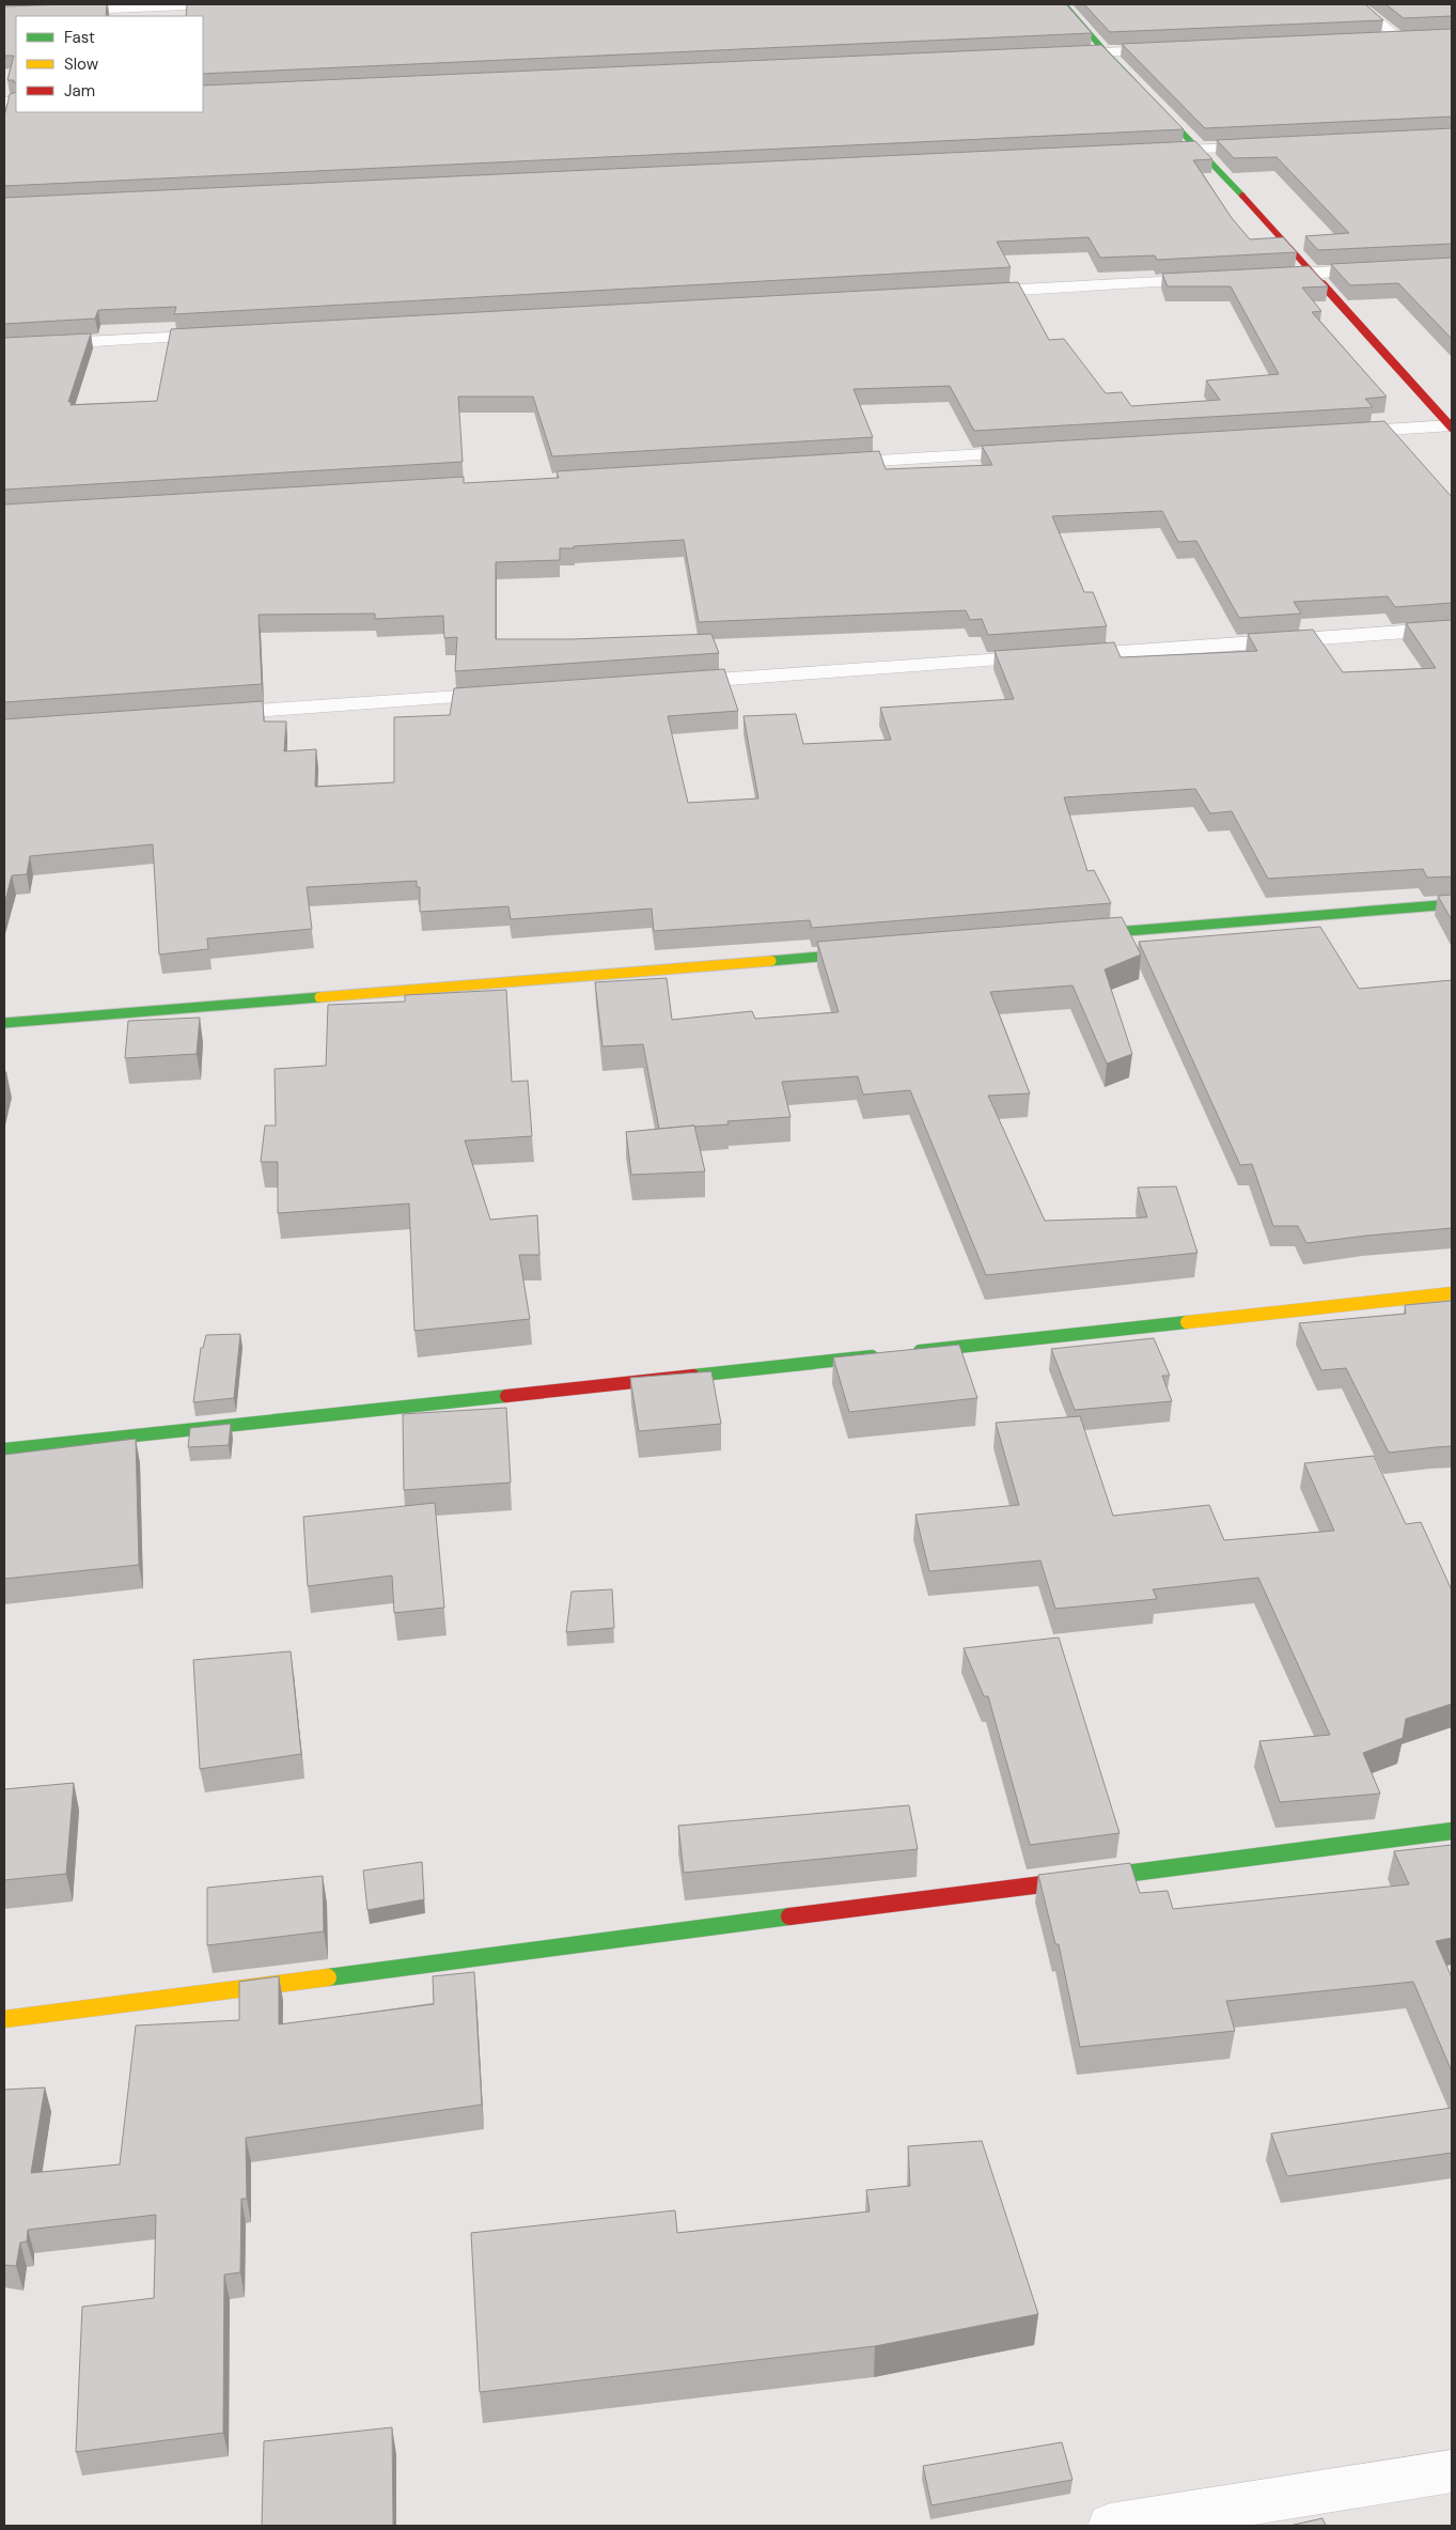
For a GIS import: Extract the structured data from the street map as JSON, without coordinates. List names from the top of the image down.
{
  "legend": ["Fast", "Slow", "Jam"]
}
